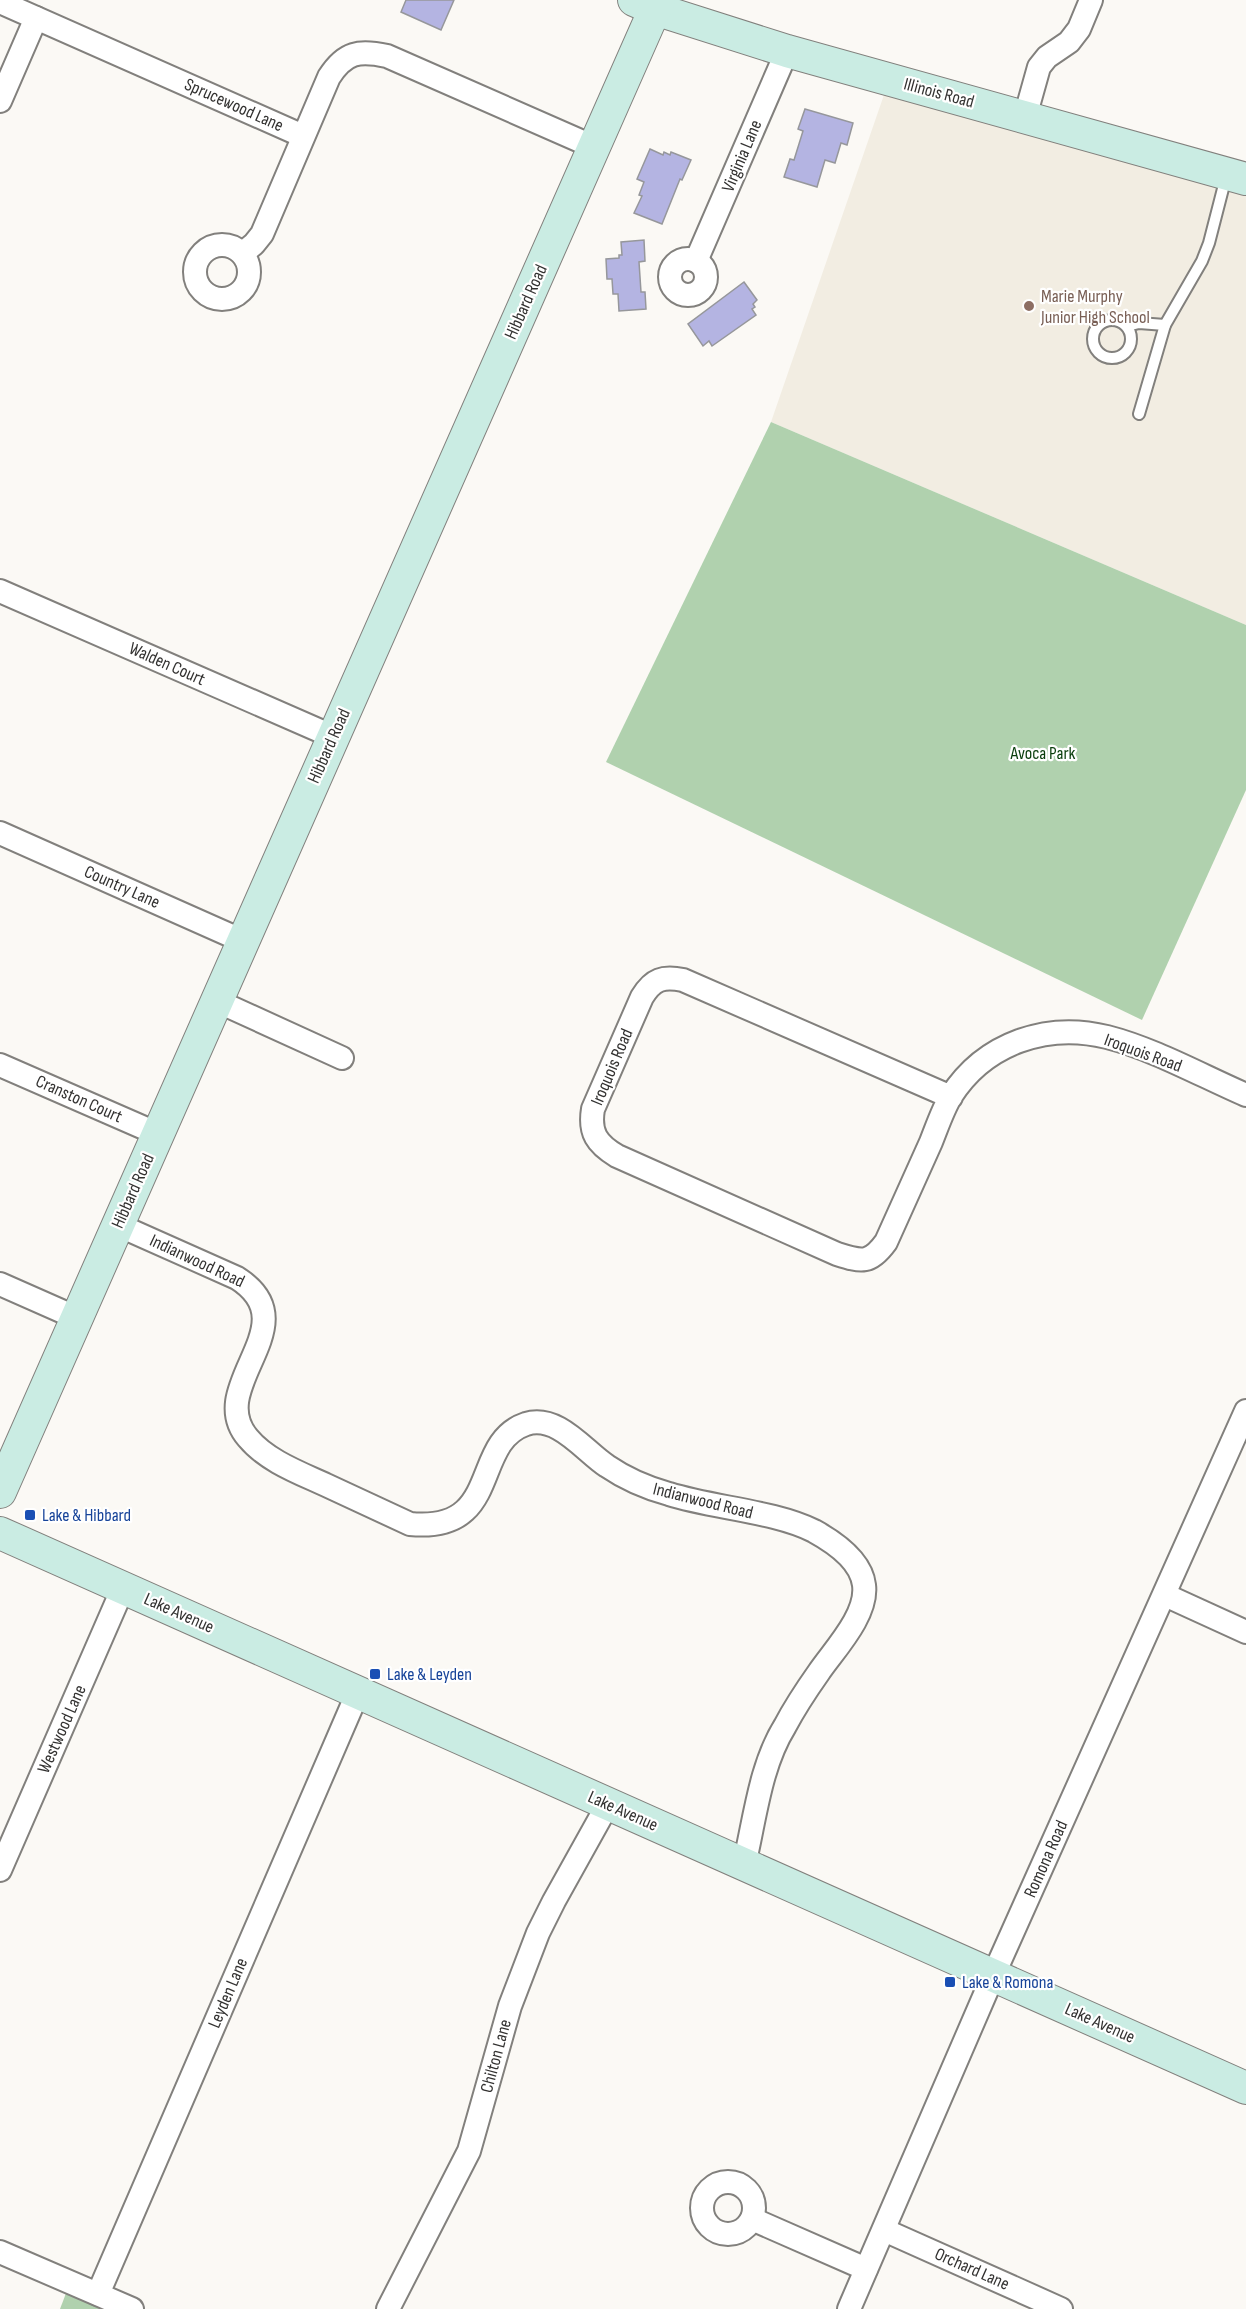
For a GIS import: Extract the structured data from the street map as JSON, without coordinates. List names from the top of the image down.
{
  "streets": {
    "street": [
      "Illinois Road",
      "Sprucewood Lane",
      "Virginia Lane",
      "Hibbard Road",
      "Walden Court",
      "Country Lane",
      "Iroquois Road",
      "Cranston Court",
      "Indianwood Road",
      "Lake Avenue",
      "Westwood Lane",
      "Romona Road",
      "Leyden Lane",
      "Chilton Lane",
      "Orchard Lane"
    ]
  },
  "crossings": [
    ["Illinois Road", "Virginia Lane"],
    ["Illinois Road", "Hibbard Road"],
    ["Sprucewood Lane", "Hibbard Road"],
    ["Hibbard Road", "Walden Court"],
    ["Hibbard Road", "Country Lane"],
    ["Hibbard Road", "Cranston Court"],
    ["Hibbard Road", "Indianwood Road"],
    ["Indianwood Road", "Lake Avenue"],
    ["Lake Avenue", "Westwood Lane"],
    ["Lake Avenue", "Romona Road"],
    ["Lake Avenue", "Leyden Lane"],
    ["Lake Avenue", "Chilton Lane"],
    ["Romona Road", "Orchard Lane"]
  ],
  "parks": ["Avoca Park"],
  "places": {
    "other": ["Marie Murphy Junior High School"],
    "transit": ["Lake & Hibbard", "Lake & Leyden", "Lake & Romona"]
  }
}
